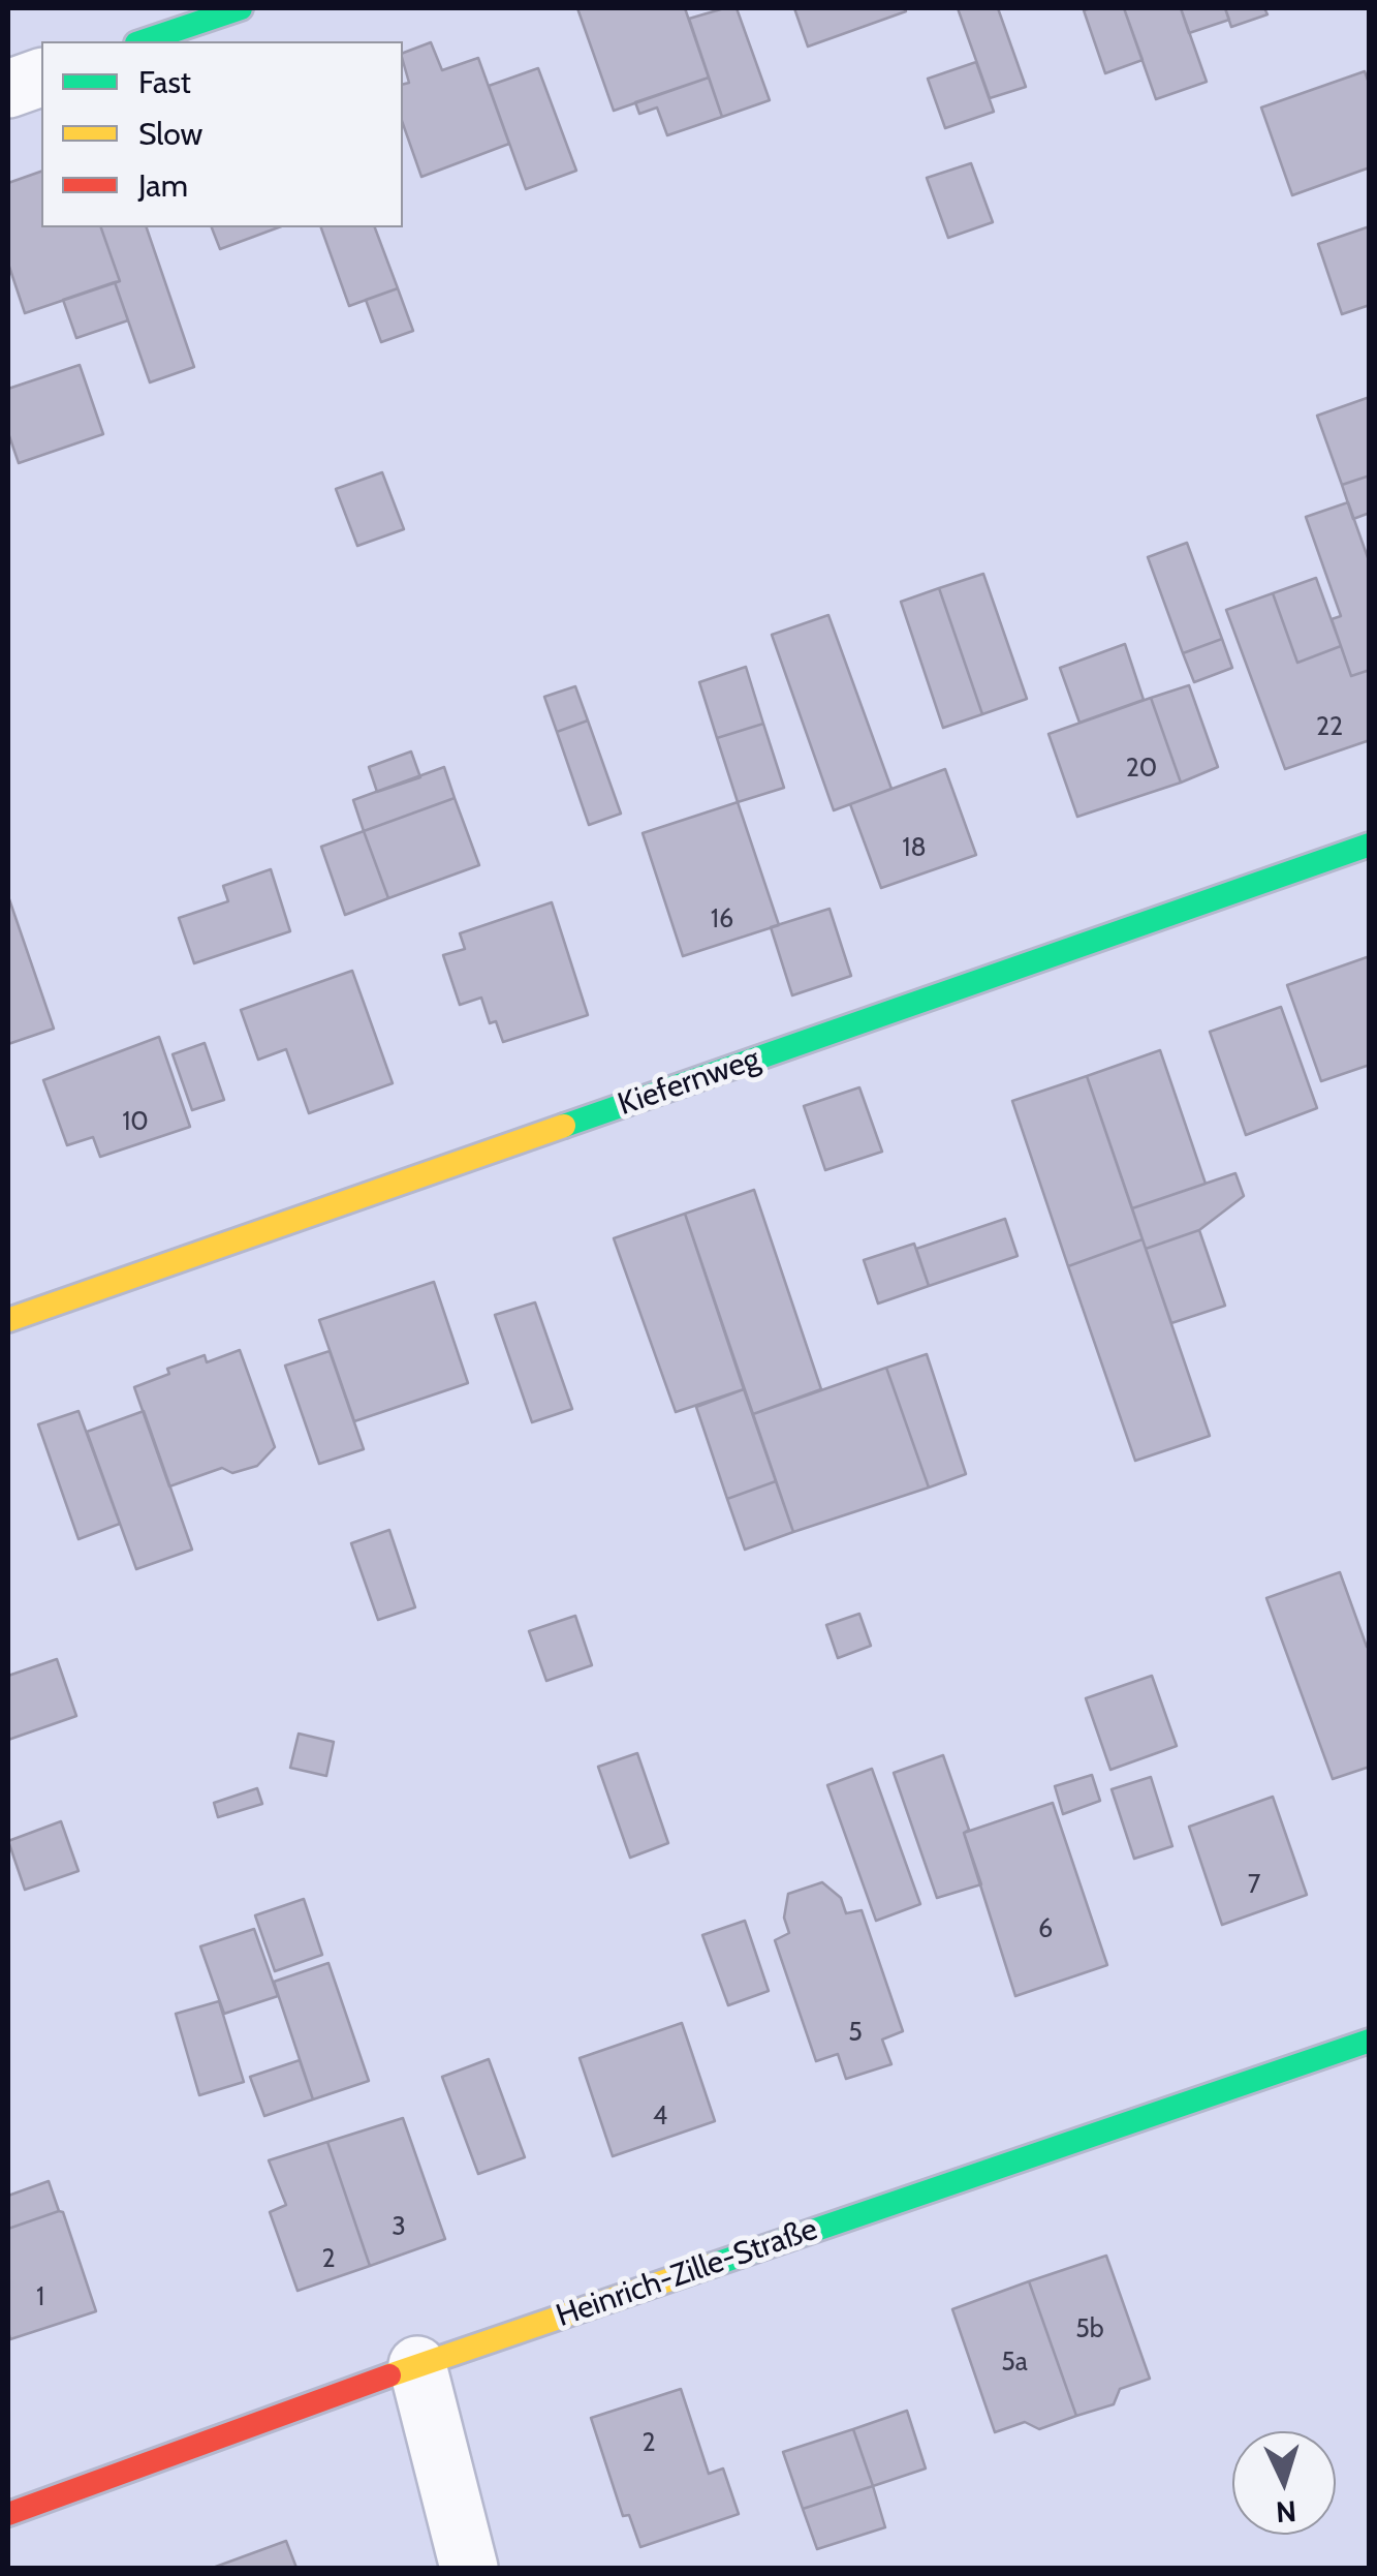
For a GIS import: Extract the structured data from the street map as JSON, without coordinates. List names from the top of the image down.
{
  "streets": {
    "street": ["Kiefernweg", "Heinrich-Zille-Straße"]
  },
  "house_numbers": [
    "22",
    "20",
    "18",
    "16",
    "10",
    "7",
    "6",
    "5",
    "4",
    "3",
    "2",
    "1",
    "5b",
    "5a",
    "2"
  ],
  "legend": ["Fast", "Slow", "Jam"],
  "north": "bottom"
}
